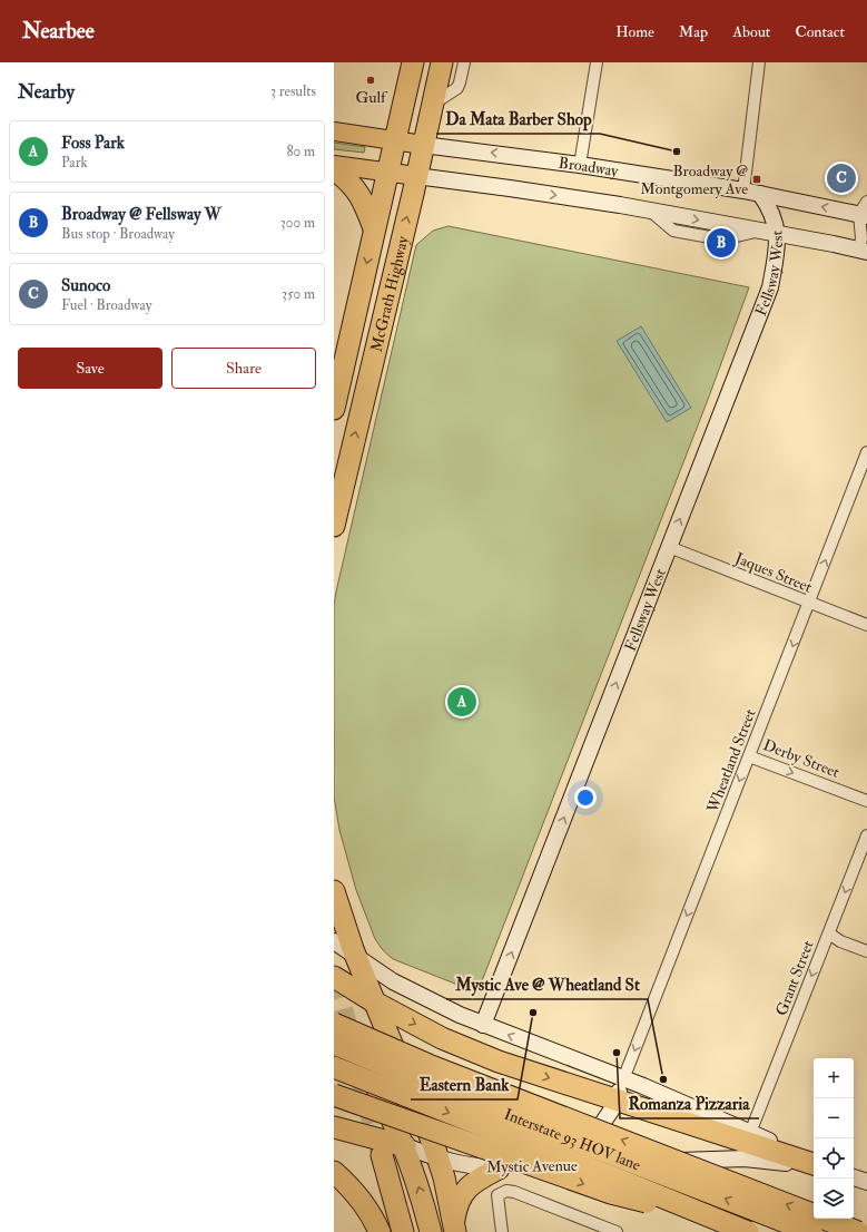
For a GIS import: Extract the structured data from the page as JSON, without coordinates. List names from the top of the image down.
{
  "streets": {
    "highway": ["McGrath Highway", "Interstate 93 HOV lane"],
    "main road": ["Broadway", "Fellsway West", "Mystic Avenue"],
    "street": [
      "Jaques Street",
      "Derby Street",
      "Wheatland Street",
      "Grant Street"
    ]
  },
  "crossings": [
    ["Broadway", "Fellsway West"],
    ["Broadway", "McGrath Highway"],
    ["Fellsway West", "Jaques Street"],
    ["Jaques Street", "Wheatland Street"],
    ["Derby Street", "Wheatland Street"]
  ],
  "one_way": ["Fellsway West", "Derby Street", "Grant Street"],
  "places": {
    "other": [
      "Gulf",
      "Da Mata Barber Shop",
      "Eastern Bank",
      "Romanza Pizzaria",
      "Mystic Ave @ Wheatland St"
    ],
    "transit": ["Broadway @ Montgomery Ave"]
  },
  "page": {
    "header": "Nearbee",
    "nav": [
      "Home",
      "Map",
      "About",
      "Contact"
    ],
    "heading": ["Nearby", "3 results"],
    "list": [
      {
        "mark": "A",
        "name": "Foss Park",
        "note": "Park",
        "value": "80 m"
      },
      {
        "mark": "B",
        "name": "Broadway @ Fellsway W",
        "note": "Bus stop · Broadway",
        "value": "300 m"
      },
      {
        "mark": "C",
        "name": "Sunoco",
        "note": "Fuel · Broadway",
        "value": "350 m"
      }
    ],
    "pins": ["C", "B", "A"],
    "buttons": ["Save", "Share"],
    "map_buttons": ["+", "−"]
  }
}
